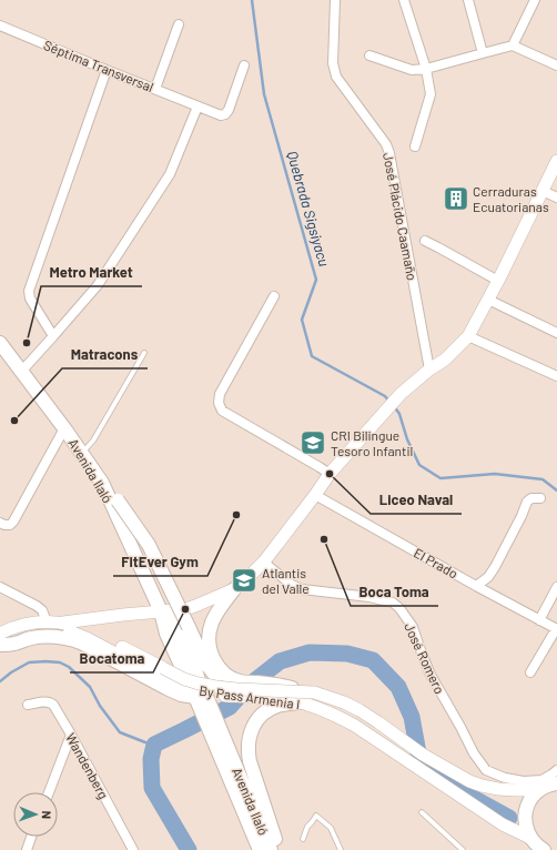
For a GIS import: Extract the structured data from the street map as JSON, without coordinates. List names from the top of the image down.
{
  "streets": {
    "main road": ["Avenida Ilaló"],
    "street": [
      "Séptima Transversal",
      "José Plácido Caamaño",
      "El Prado",
      "José Romero",
      "By Pass Armenia I",
      "Wandenberg"
    ]
  },
  "water": ["Quebrada Sigsiyacu"],
  "places": {
    "building": ["Cerraduras Ecuatorianas"],
    "other": [
      "Metro Market",
      "Matracons",
      "Liceo Naval",
      "FitEver Gym",
      "Boca Toma",
      "Bocatoma"
    ],
    "school or university": ["CRI Bilingue Tesoro Infantil", "Atlantis del Valle"]
  },
  "north": "right"
}
